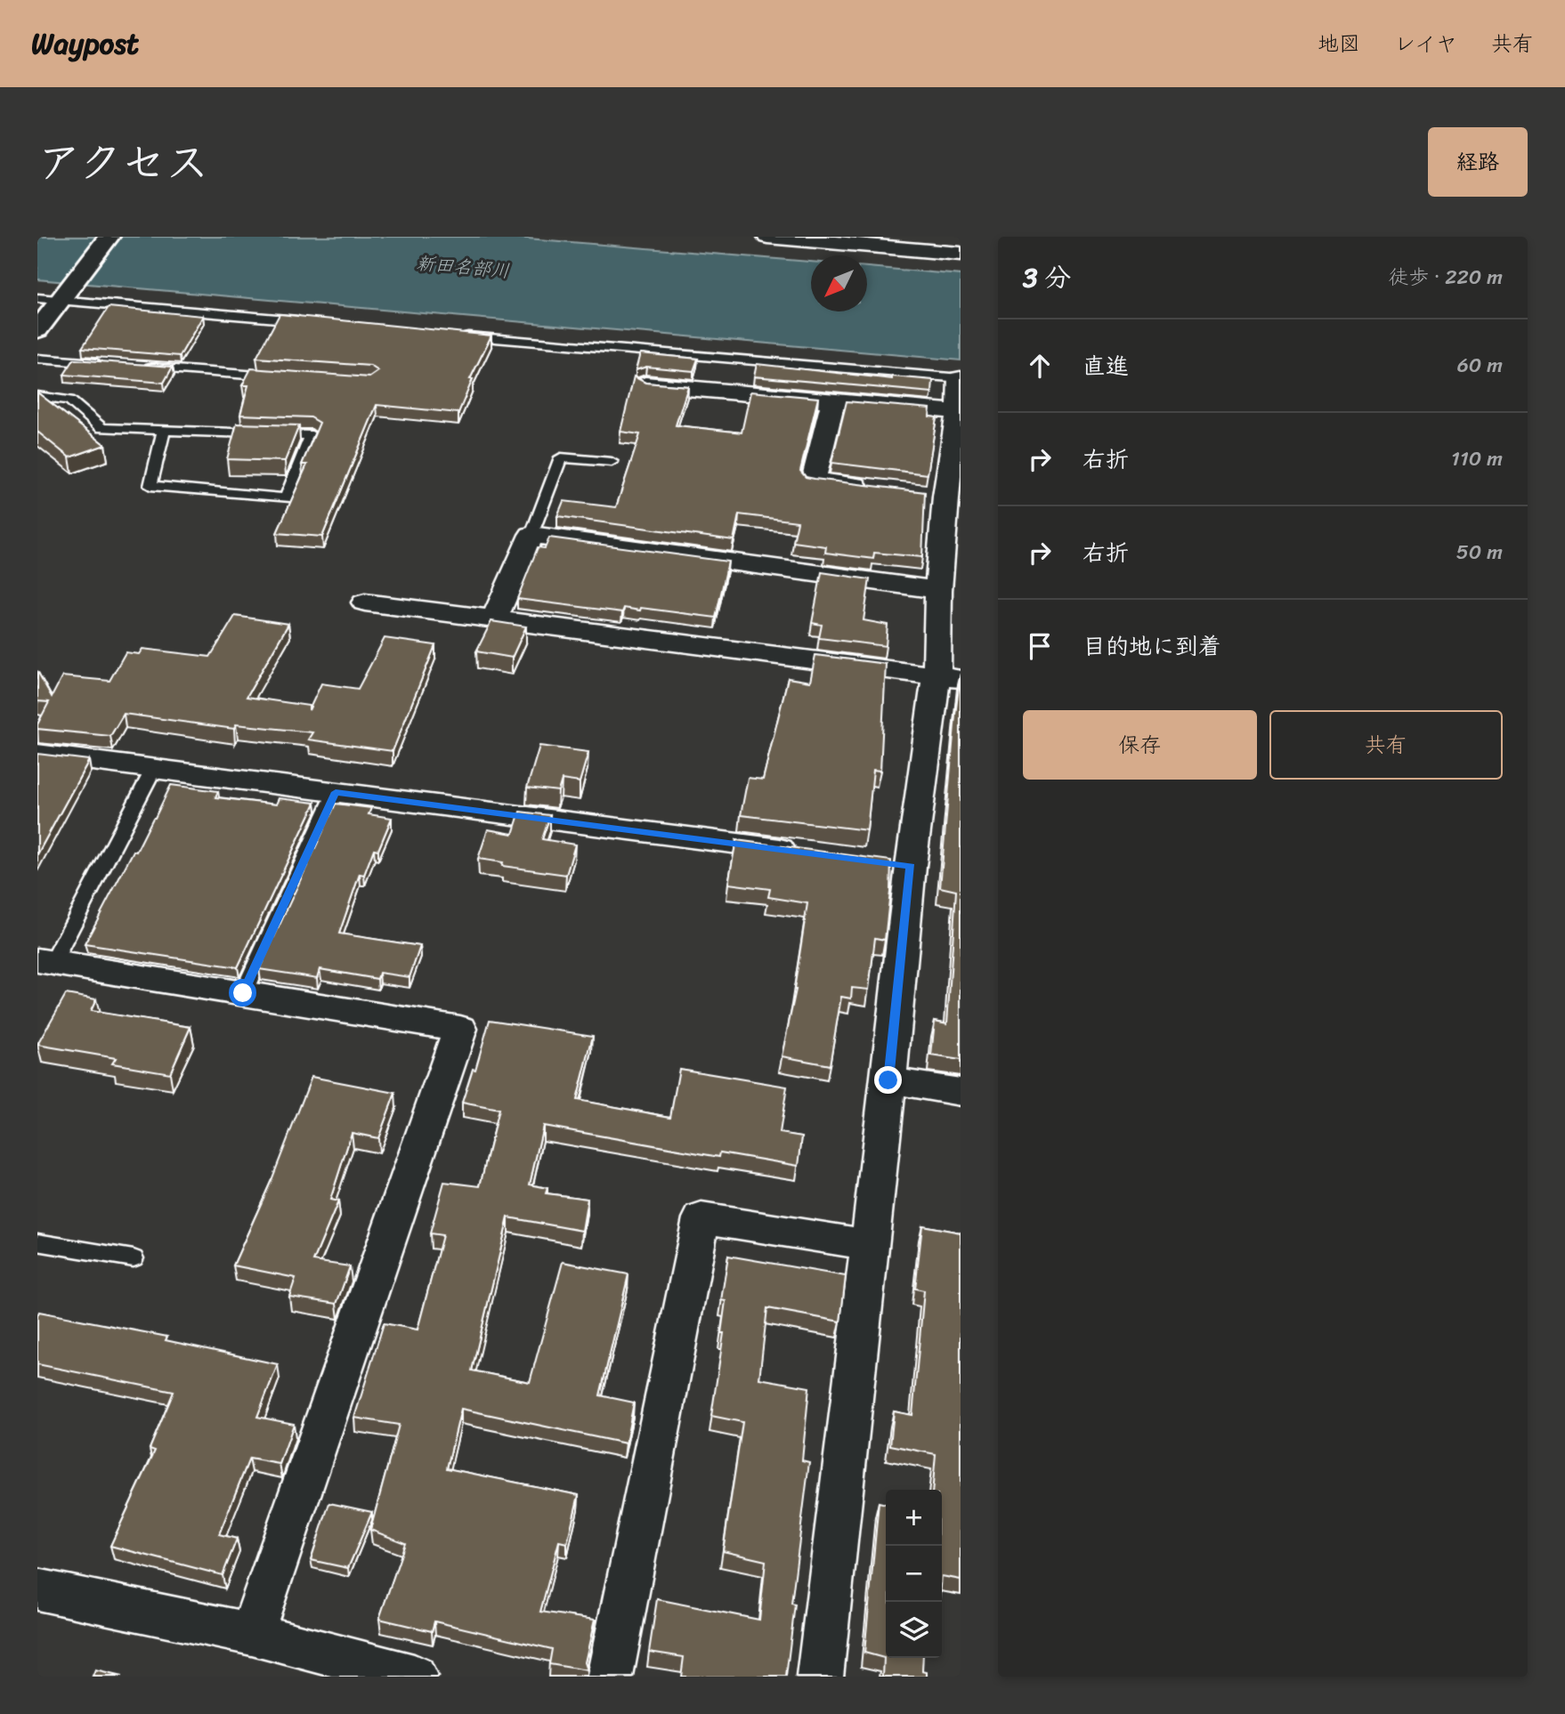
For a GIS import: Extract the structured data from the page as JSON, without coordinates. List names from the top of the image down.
{
  "water": ["新田名部川"],
  "north": "bottom left",
  "page": {
    "header": "Waypost",
    "nav": ["地図", "レイヤ", "共有"],
    "title": "アクセス",
    "buttons": [
      "経路",
      ["保存", "共有"]
    ],
    "heading": ["3 分", "徒歩 · 220 m"],
    "list": [
      ["直進", "60 m"],
      ["右折", "110 m"],
      ["右折", "50 m"],
      "目的地に到着"
    ],
    "map_buttons": ["+", "−"]
  }
}
